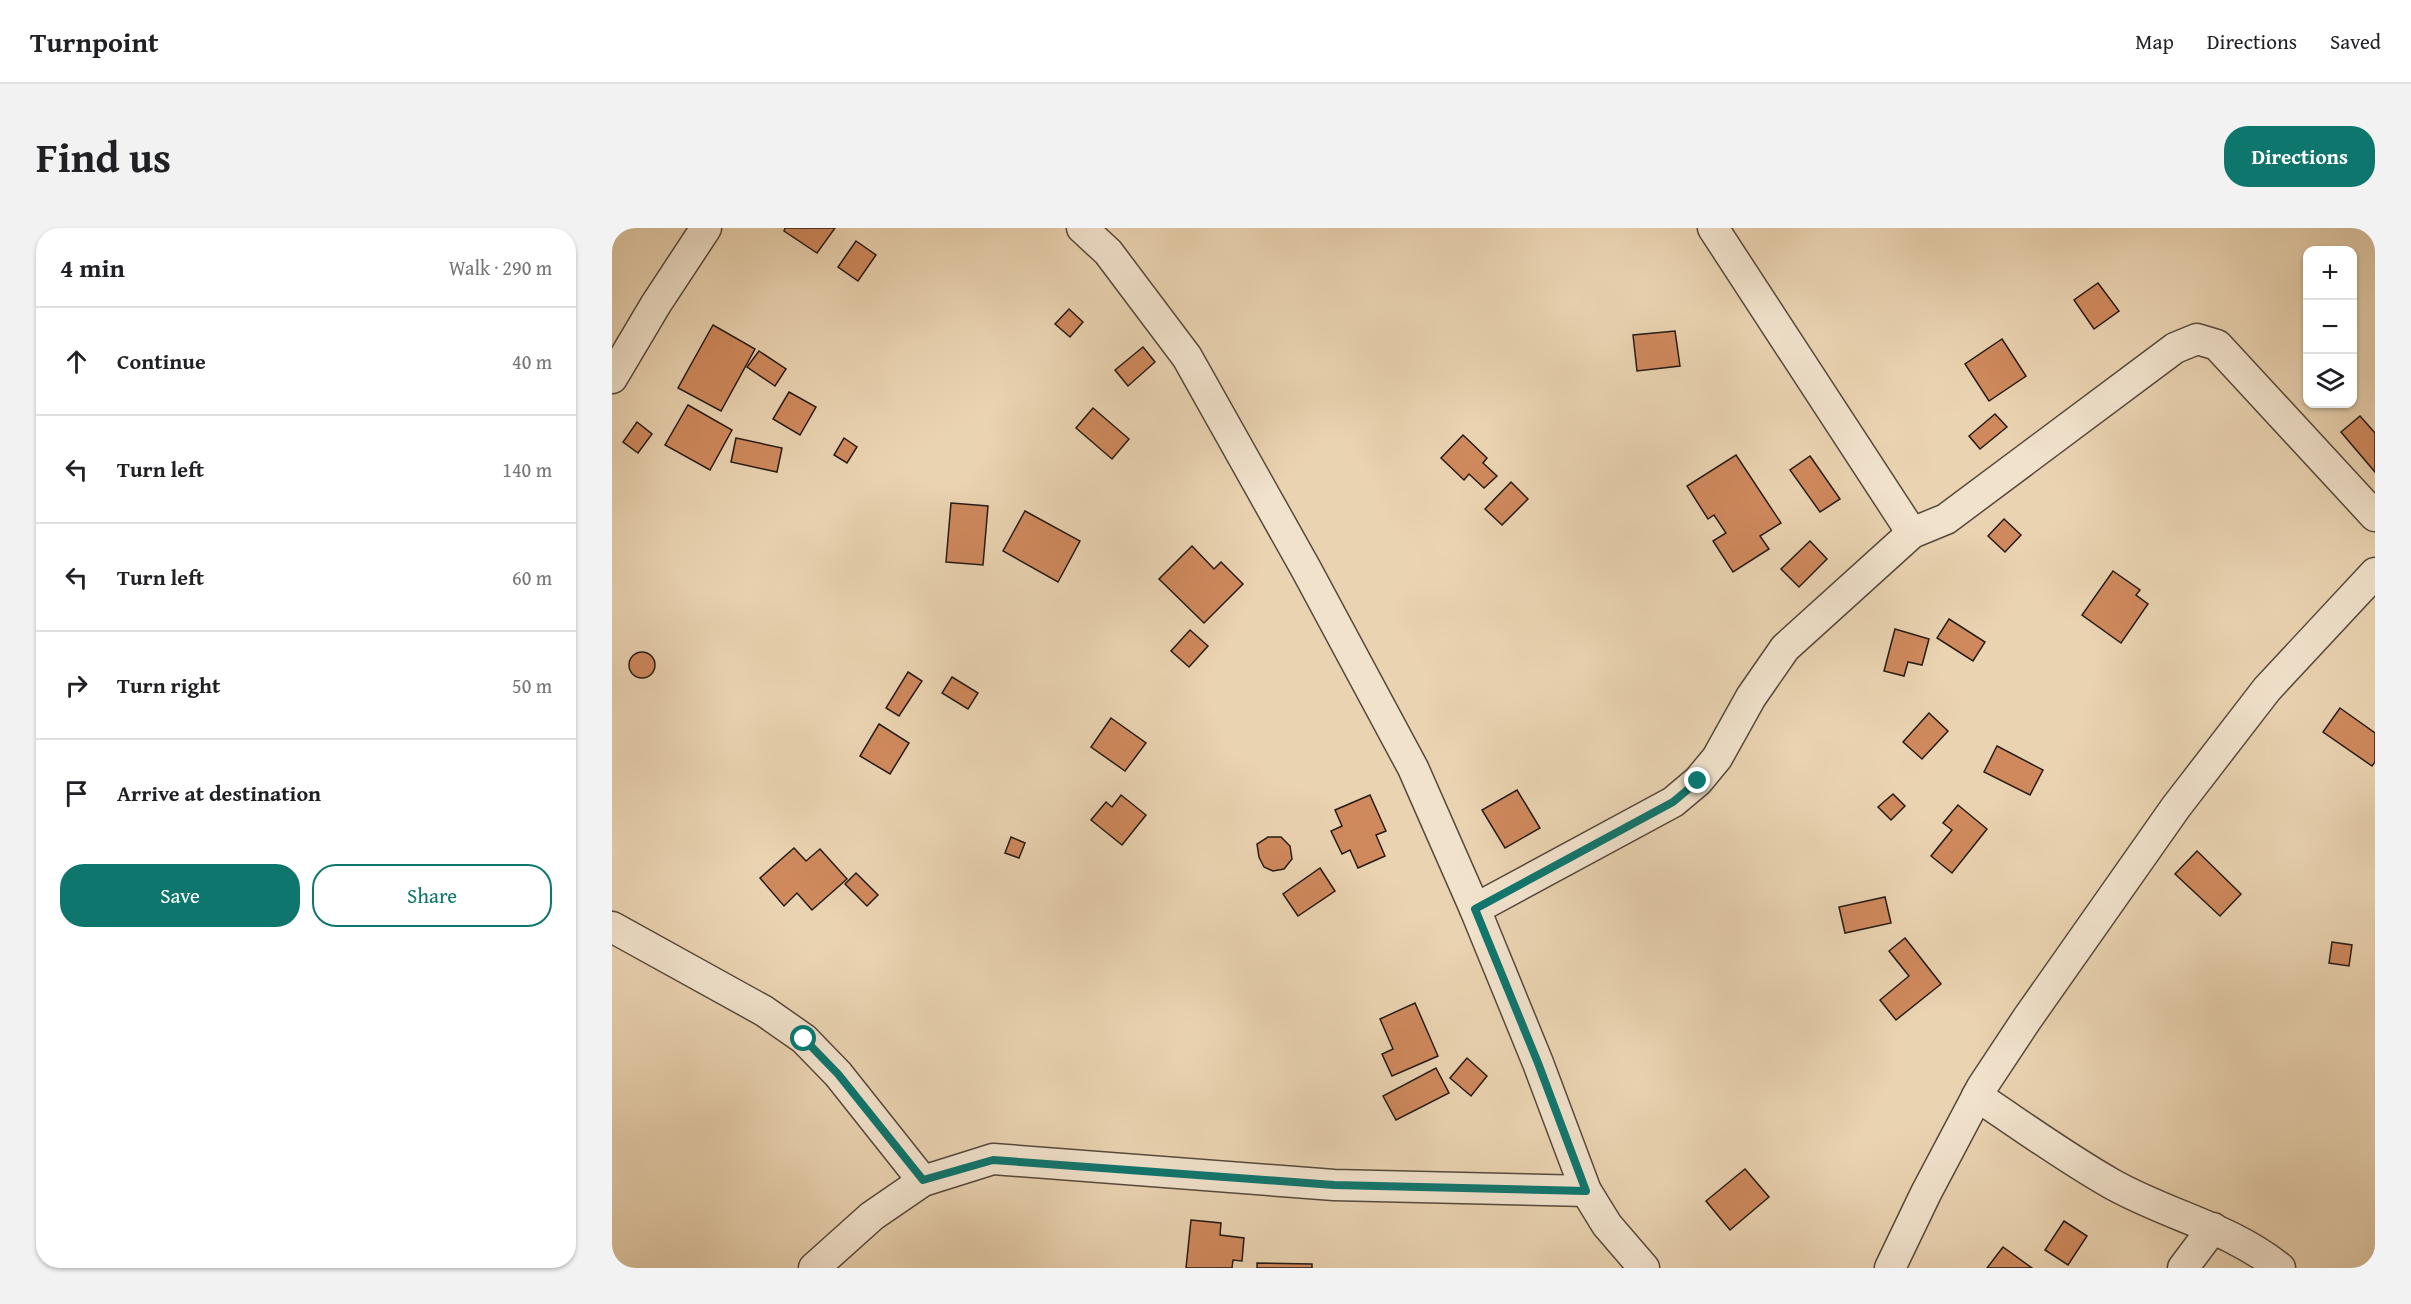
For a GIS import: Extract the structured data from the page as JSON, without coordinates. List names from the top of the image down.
{
  "page": {
    "header": "Turnpoint",
    "nav": ["Map", "Directions", "Saved"],
    "title": "Find us",
    "buttons": [
      "Directions",
      ["Save", "Share"]
    ],
    "heading": ["4 min", "Walk · 290 m"],
    "map_buttons": ["+", "−"],
    "list": [
      ["Continue", "40 m"],
      ["Turn left", "140 m"],
      ["Turn left", "60 m"],
      ["Turn right", "50 m"],
      "Arrive at destination"
    ]
  }
}
